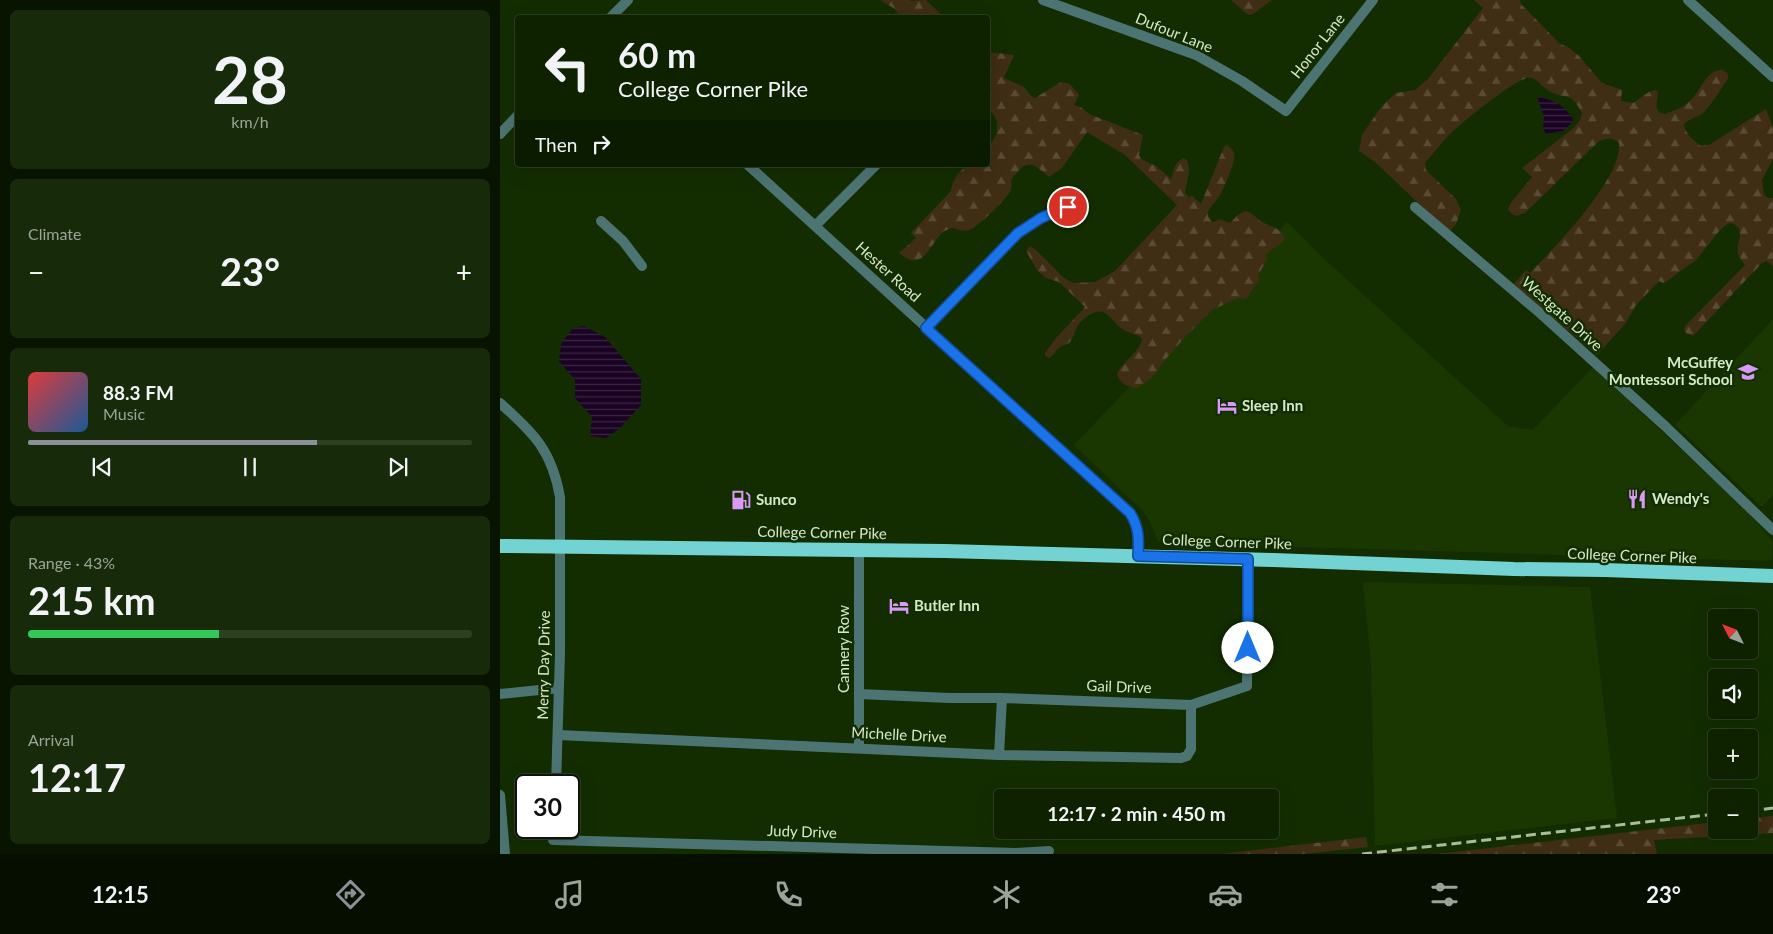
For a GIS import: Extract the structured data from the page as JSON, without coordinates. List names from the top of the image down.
{
  "streets": {
    "highway": ["College Corner Pike"],
    "street": [
      "Dufour Lane",
      "Honor Lane",
      "Hester Road",
      "Westgate Drive",
      "Cannery Row",
      "Merry Day Drive",
      "Gail Drive",
      "Michelle Drive",
      "Judy Drive"
    ]
  },
  "crossings": [
    ["Dufour Lane", "Honor Lane"],
    ["Hester Road", "College Corner Pike"],
    ["College Corner Pike", "Cannery Row"],
    ["College Corner Pike", "Merry Day Drive"],
    ["College Corner Pike", "Gail Drive"],
    ["Cannery Row", "Gail Drive"],
    ["Cannery Row", "Michelle Drive"],
    ["Merry Day Drive", "Michelle Drive"],
    ["Gail Drive", "Michelle Drive"]
  ],
  "places": {
    "school or university": ["McGuffey Montessori School"],
    "hotel": ["Sleep Inn", "Butler Inn"],
    "restaurant": ["Wendy's"],
    "fuel station": ["Sunco"]
  },
  "north": "top left",
  "page": {
    "tile": [
      ["28", "km/h"],
      "Climate",
      ["Range · 43%", "215 km"],
      ["Arrival", "12:17"]
    ],
    "turn": ["60 m", "College Corner Pike"],
    "then": "Then",
    "heat": ["−", "23°", "+"],
    "song": ["88.3 FM", "Music"],
    "map_buttons": ["+", "−"],
    "limit": "30",
    "trip": "12:17 · 2 min · 450 m",
    "tabs": ["12:15", "23°"]
  }
}
